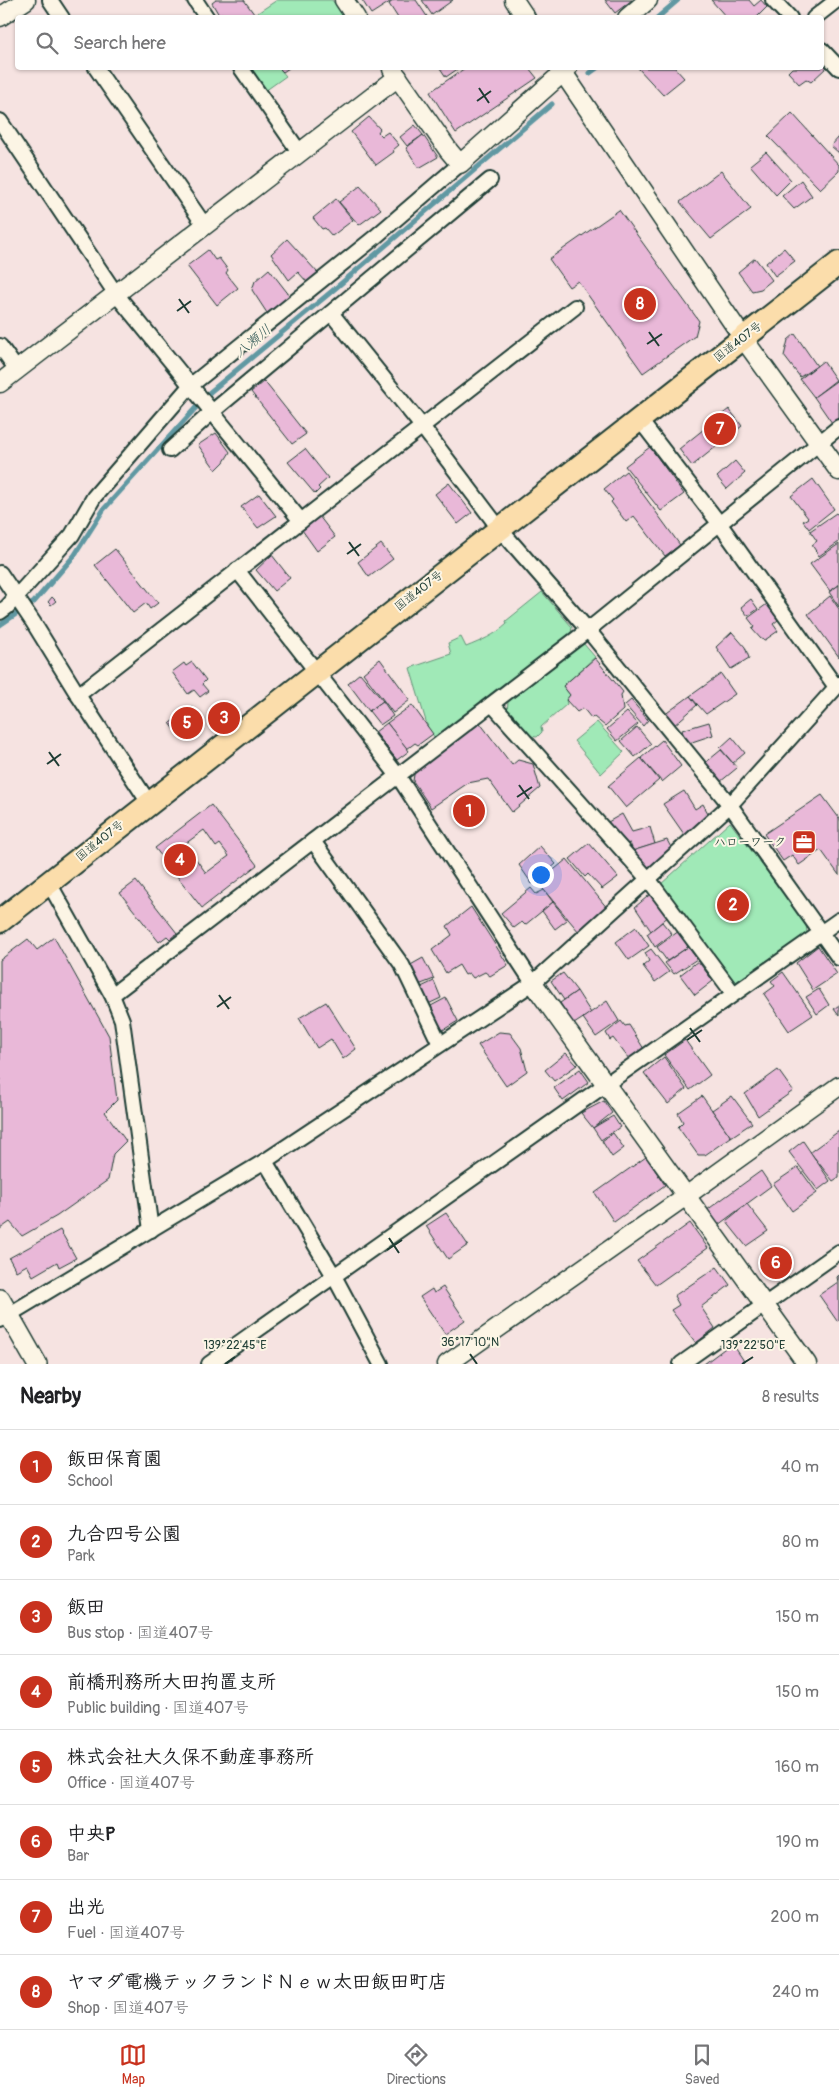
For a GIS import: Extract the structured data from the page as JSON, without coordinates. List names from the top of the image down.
{
  "streets": {
    "highway": ["国道407号"]
  },
  "water": ["八瀬川"],
  "places": {
    "office": ["ハローワーク"]
  },
  "page": {
    "search": "Search here",
    "pins": [
      "8",
      "7",
      "3",
      "5",
      "1",
      "4",
      "2",
      "6"
    ],
    "heading": ["Nearby", "8 results"],
    "list": [
      {
        "mark": "1",
        "name": "飯田保育園",
        "note": "School",
        "value": "40 m"
      },
      {
        "mark": "2",
        "name": "九合四号公園",
        "note": "Park",
        "value": "80 m"
      },
      {
        "mark": "3",
        "name": "飯田",
        "note": "Bus stop · 国道407号",
        "value": "150 m"
      },
      {
        "mark": "4",
        "name": "前橋刑務所大田拘置支所",
        "note": "Public building · 国道407号",
        "value": "150 m"
      },
      {
        "mark": "5",
        "name": "株式会社大久保不動産事務所",
        "note": "Office · 国道407号",
        "value": "160 m"
      },
      {
        "mark": "6",
        "name": "中央P",
        "note": "Bar",
        "value": "190 m"
      },
      {
        "mark": "7",
        "name": "出光",
        "note": "Fuel · 国道407号",
        "value": "200 m"
      },
      {
        "mark": "8",
        "name": "ヤマダ電機テックランドＮｅｗ太田飯田町店",
        "note": "Shop · 国道407号",
        "value": "240 m"
      }
    ],
    "nav": ["Map", "Directions", "Saved"]
  },
  "coordinates": ["36°17'10\"N", "139°22'45\"E", "139°22'50\"E"]
}
